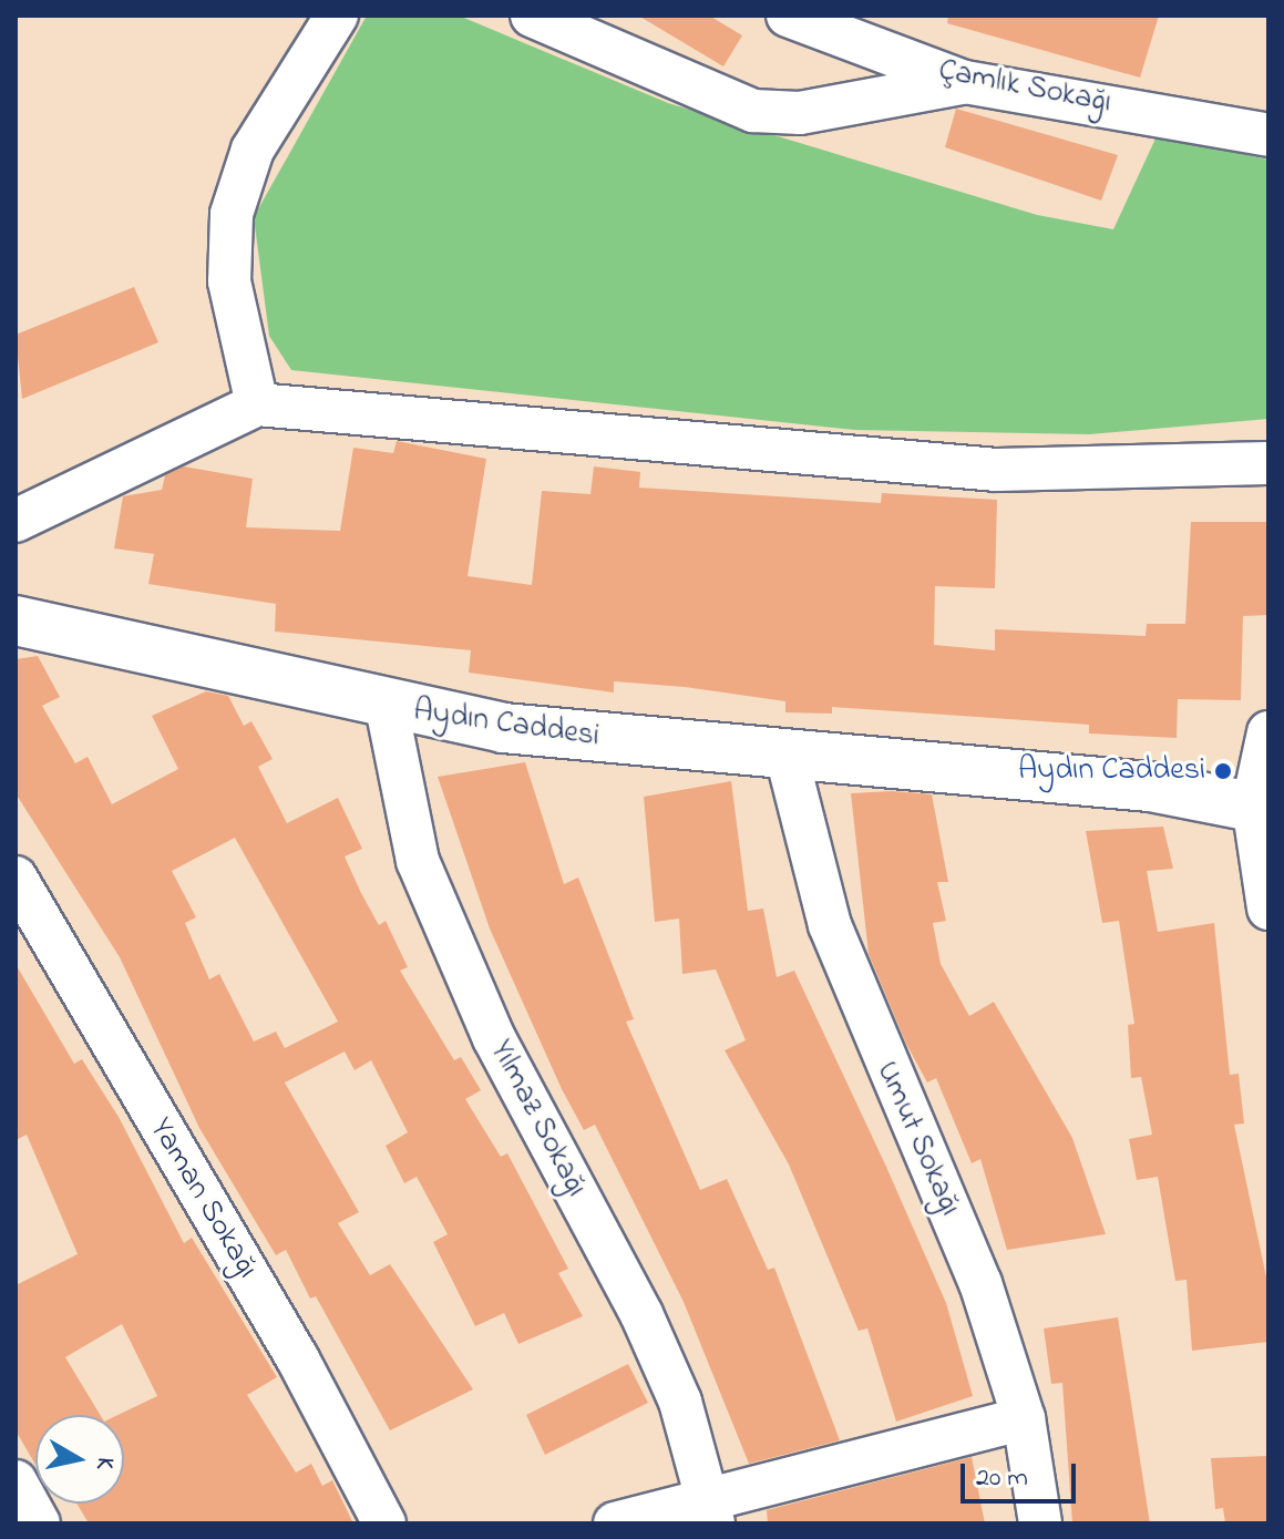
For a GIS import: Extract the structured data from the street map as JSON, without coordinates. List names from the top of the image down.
{
  "streets": {
    "street": [
      "Çamlık Sokağı",
      "Aydın Caddesi",
      "Yılmaz Sokağı",
      "Umut Sokağı",
      "Yaman Sokağı"
    ]
  },
  "crossings": [
    ["Aydın Caddesi", "Yılmaz Sokağı"],
    ["Aydın Caddesi", "Umut Sokağı"]
  ],
  "places": ["Aydın Caddesi"],
  "scale_bar": "20 m",
  "north": "right"
}
